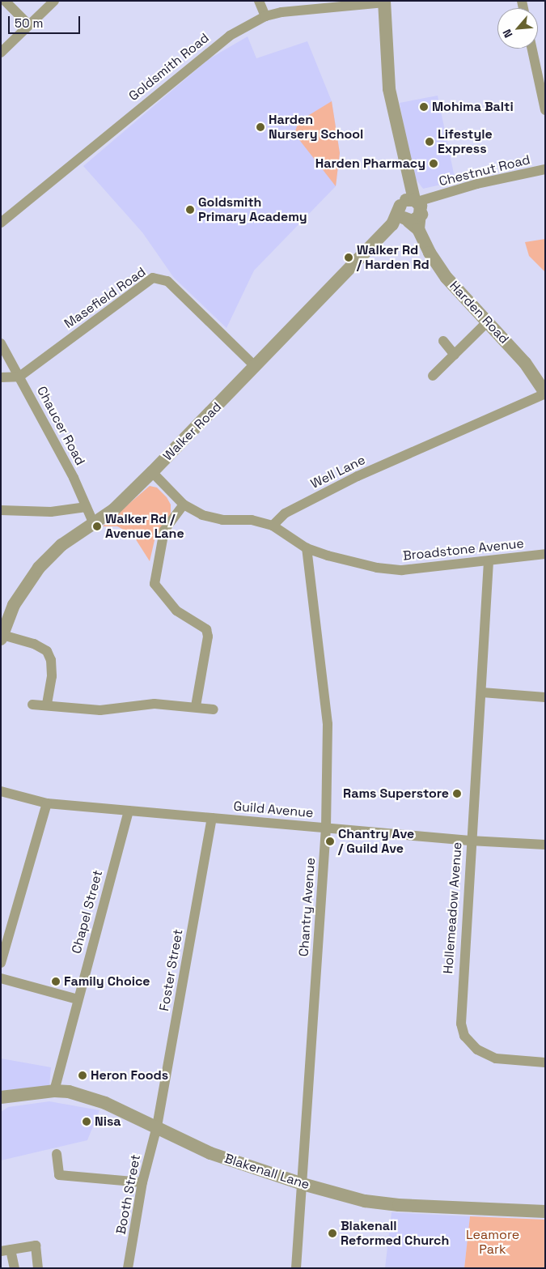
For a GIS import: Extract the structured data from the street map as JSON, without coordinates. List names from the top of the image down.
{
  "streets": {
    "street": [
      "Goldsmith Road",
      "Chestnut Road",
      "Masefield Road",
      "Harden Road",
      "Chaucer Road",
      "Walker Road",
      "Well Lane",
      "Broadstone Avenue",
      "Guild Avenue",
      "Chantry Avenue",
      "Hollemeadow Avenue",
      "Chapel Street",
      "Foster Street",
      "Blakenall Lane",
      "Booth Street"
    ]
  },
  "crossings": [
    ["Chestnut Road", "Harden Road"],
    ["Chestnut Road", "Walker Road"],
    ["Masefield Road", "Chaucer Road"],
    ["Masefield Road", "Walker Road"],
    ["Harden Road", "Walker Road"],
    ["Harden Road", "Well Lane"],
    ["Chaucer Road", "Walker Road"],
    ["Well Lane", "Broadstone Avenue"],
    ["Broadstone Avenue", "Chantry Avenue"],
    ["Broadstone Avenue", "Hollemeadow Avenue"],
    ["Guild Avenue", "Chantry Avenue"],
    ["Guild Avenue", "Hollemeadow Avenue"],
    ["Guild Avenue", "Chapel Street"],
    ["Guild Avenue", "Foster Street"],
    ["Chantry Avenue", "Blakenall Lane"],
    ["Chapel Street", "Blakenall Lane"],
    ["Foster Street", "Blakenall Lane"],
    ["Foster Street", "Booth Street"],
    ["Blakenall Lane", "Booth Street"]
  ],
  "parks": ["Leamore Park"],
  "places": [
    "Mohima Balti",
    "Harden Nursery School",
    "Lifestyle Express",
    "Harden Pharmacy",
    "Goldsmith Primary Academy",
    "Walker Rd / Harden Rd",
    "Walker Rd / Avenue Lane",
    "Rams Superstore",
    "Chantry Ave / Guild Ave",
    "Family Choice",
    "Heron Foods",
    "Nisa",
    "Blakenall Reformed Church"
  ],
  "scale_bar": "50 m",
  "north": "bottom left"
}
